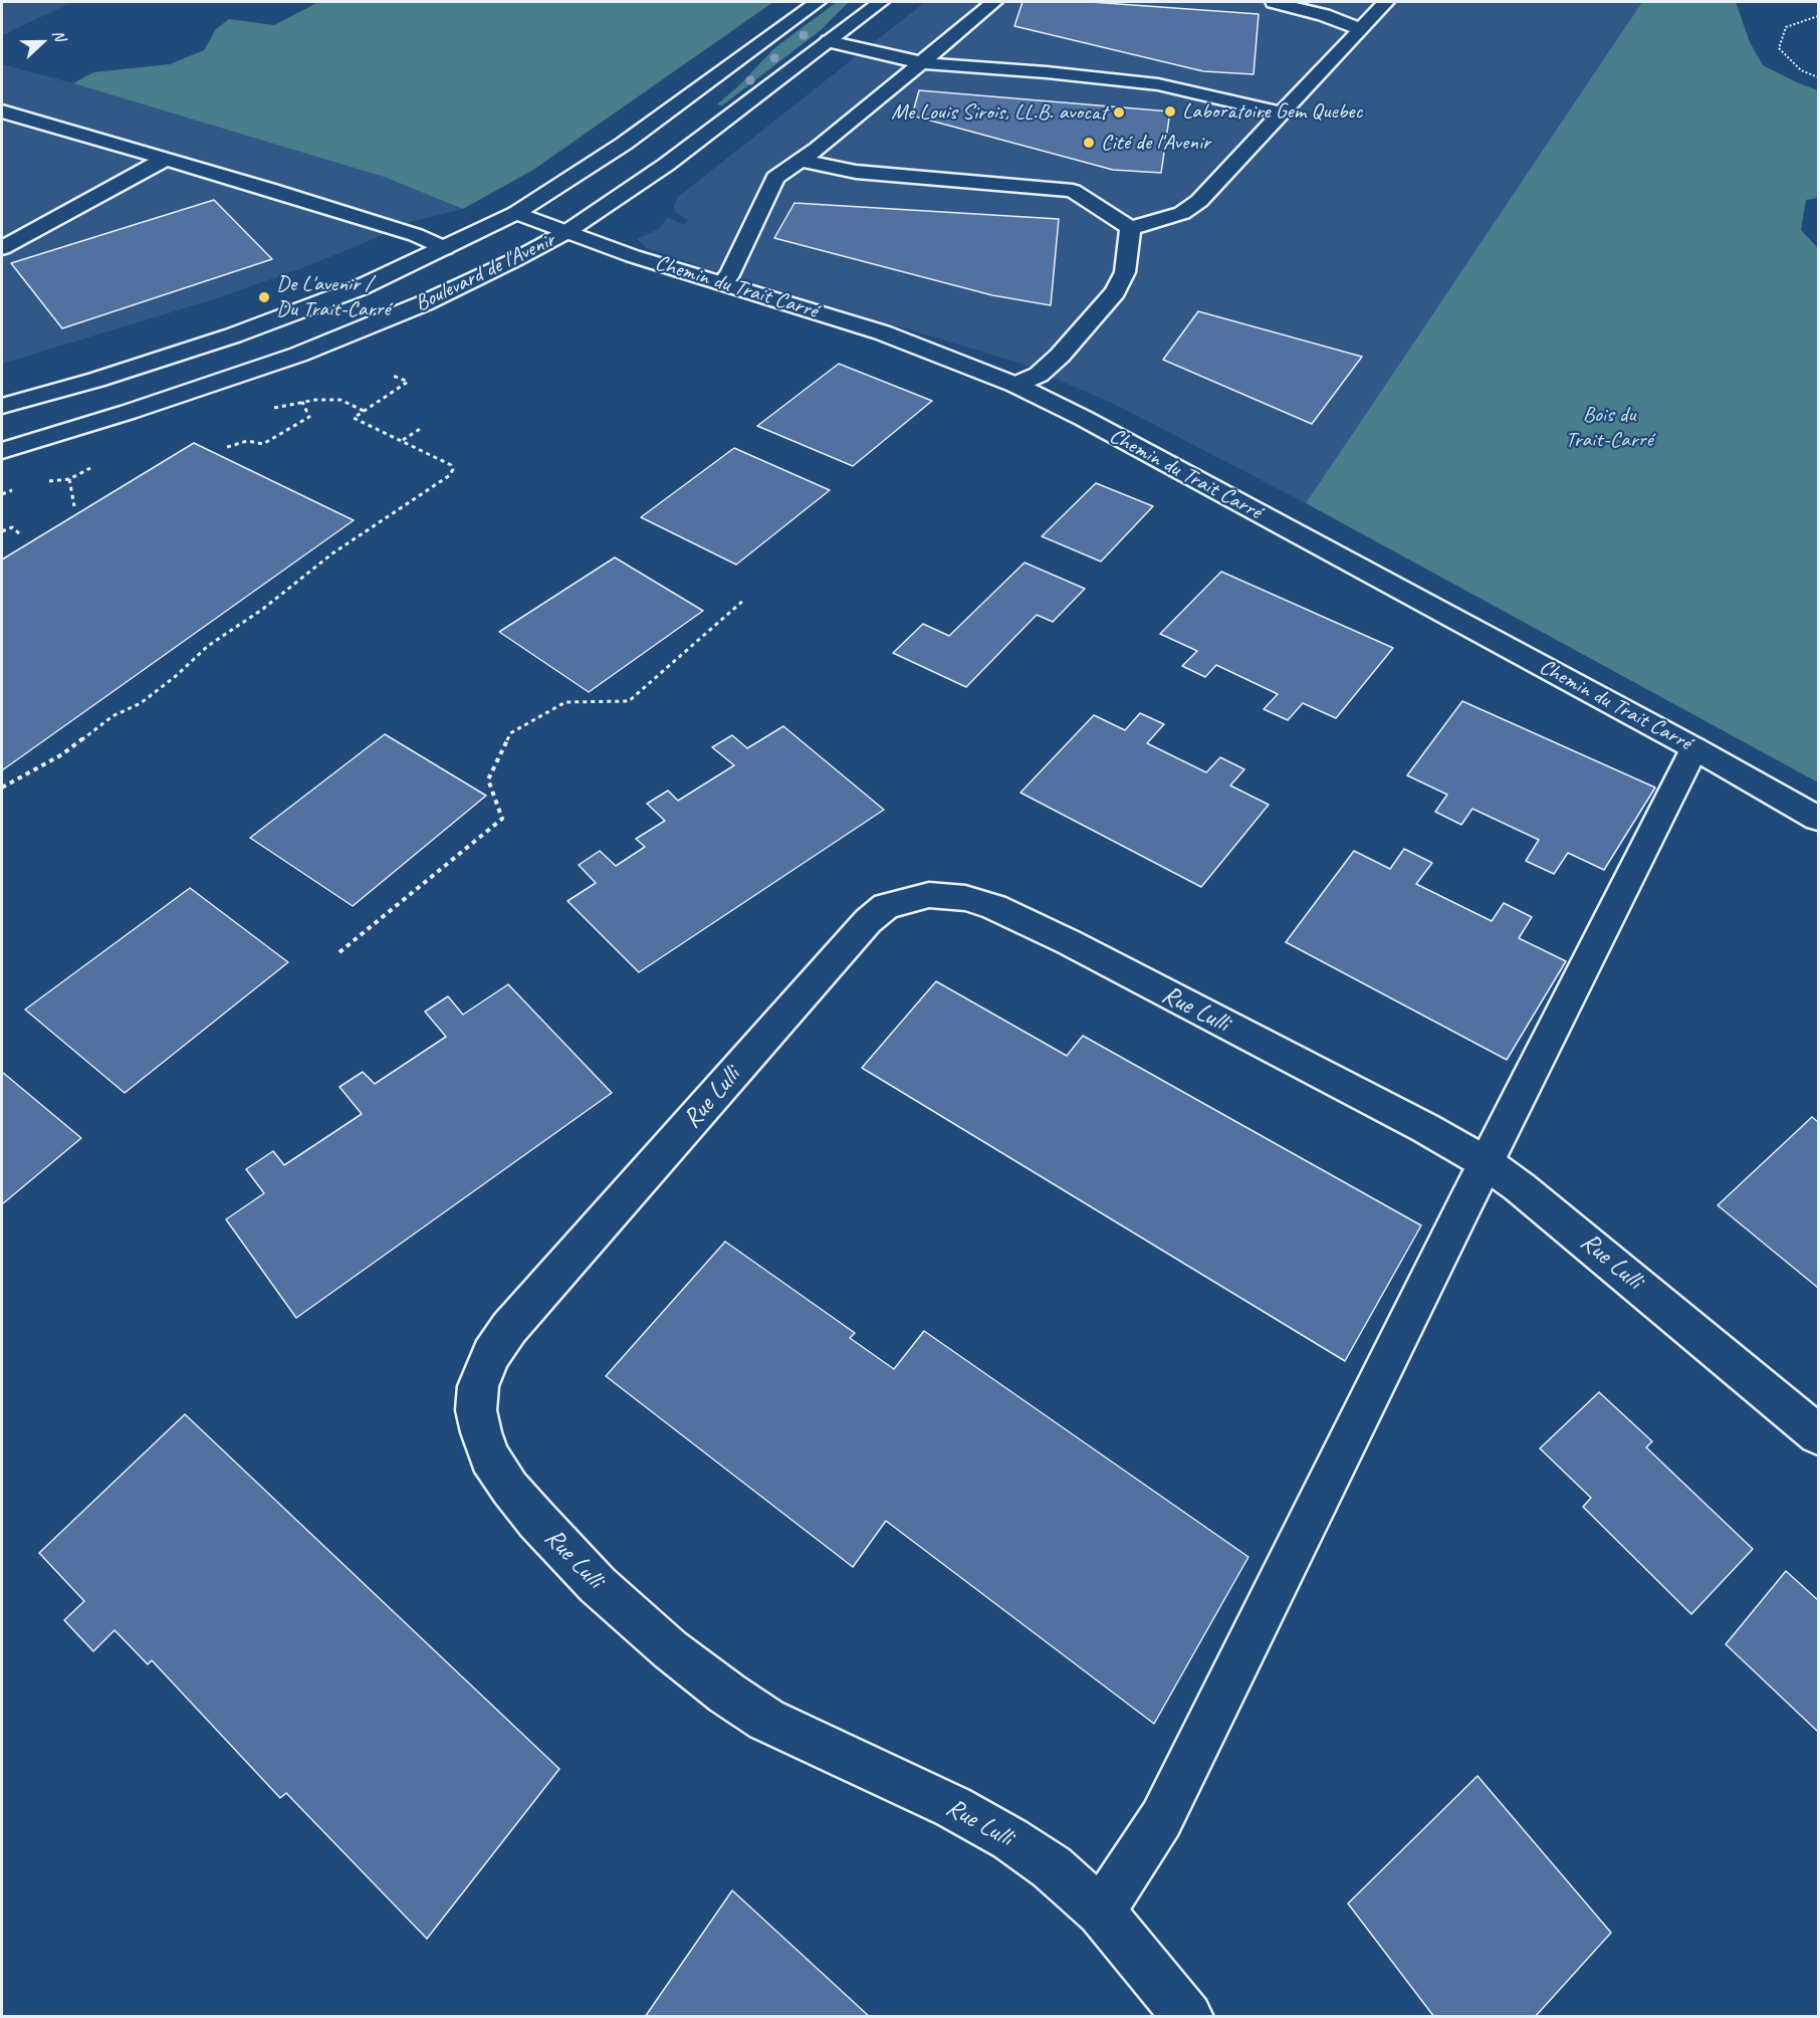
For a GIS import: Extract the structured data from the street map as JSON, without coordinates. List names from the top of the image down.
{
  "streets": {
    "street": ["Boulevard de l'Avenir", "Chemin du Trait Carré", "Rue Lulli"]
  },
  "crossings": [
    ["Boulevard de l'Avenir", "Chemin du Trait Carré"]
  ],
  "parks": ["Bois du Trait-Carré"],
  "places": [
    "Laboratoire Gem Quebec",
    "Me Louis Sirois, LL.B. avocat",
    "Cité de l'Avenir",
    "De L'avenir / Du Trait-Carré"
  ],
  "north": "right"
}
